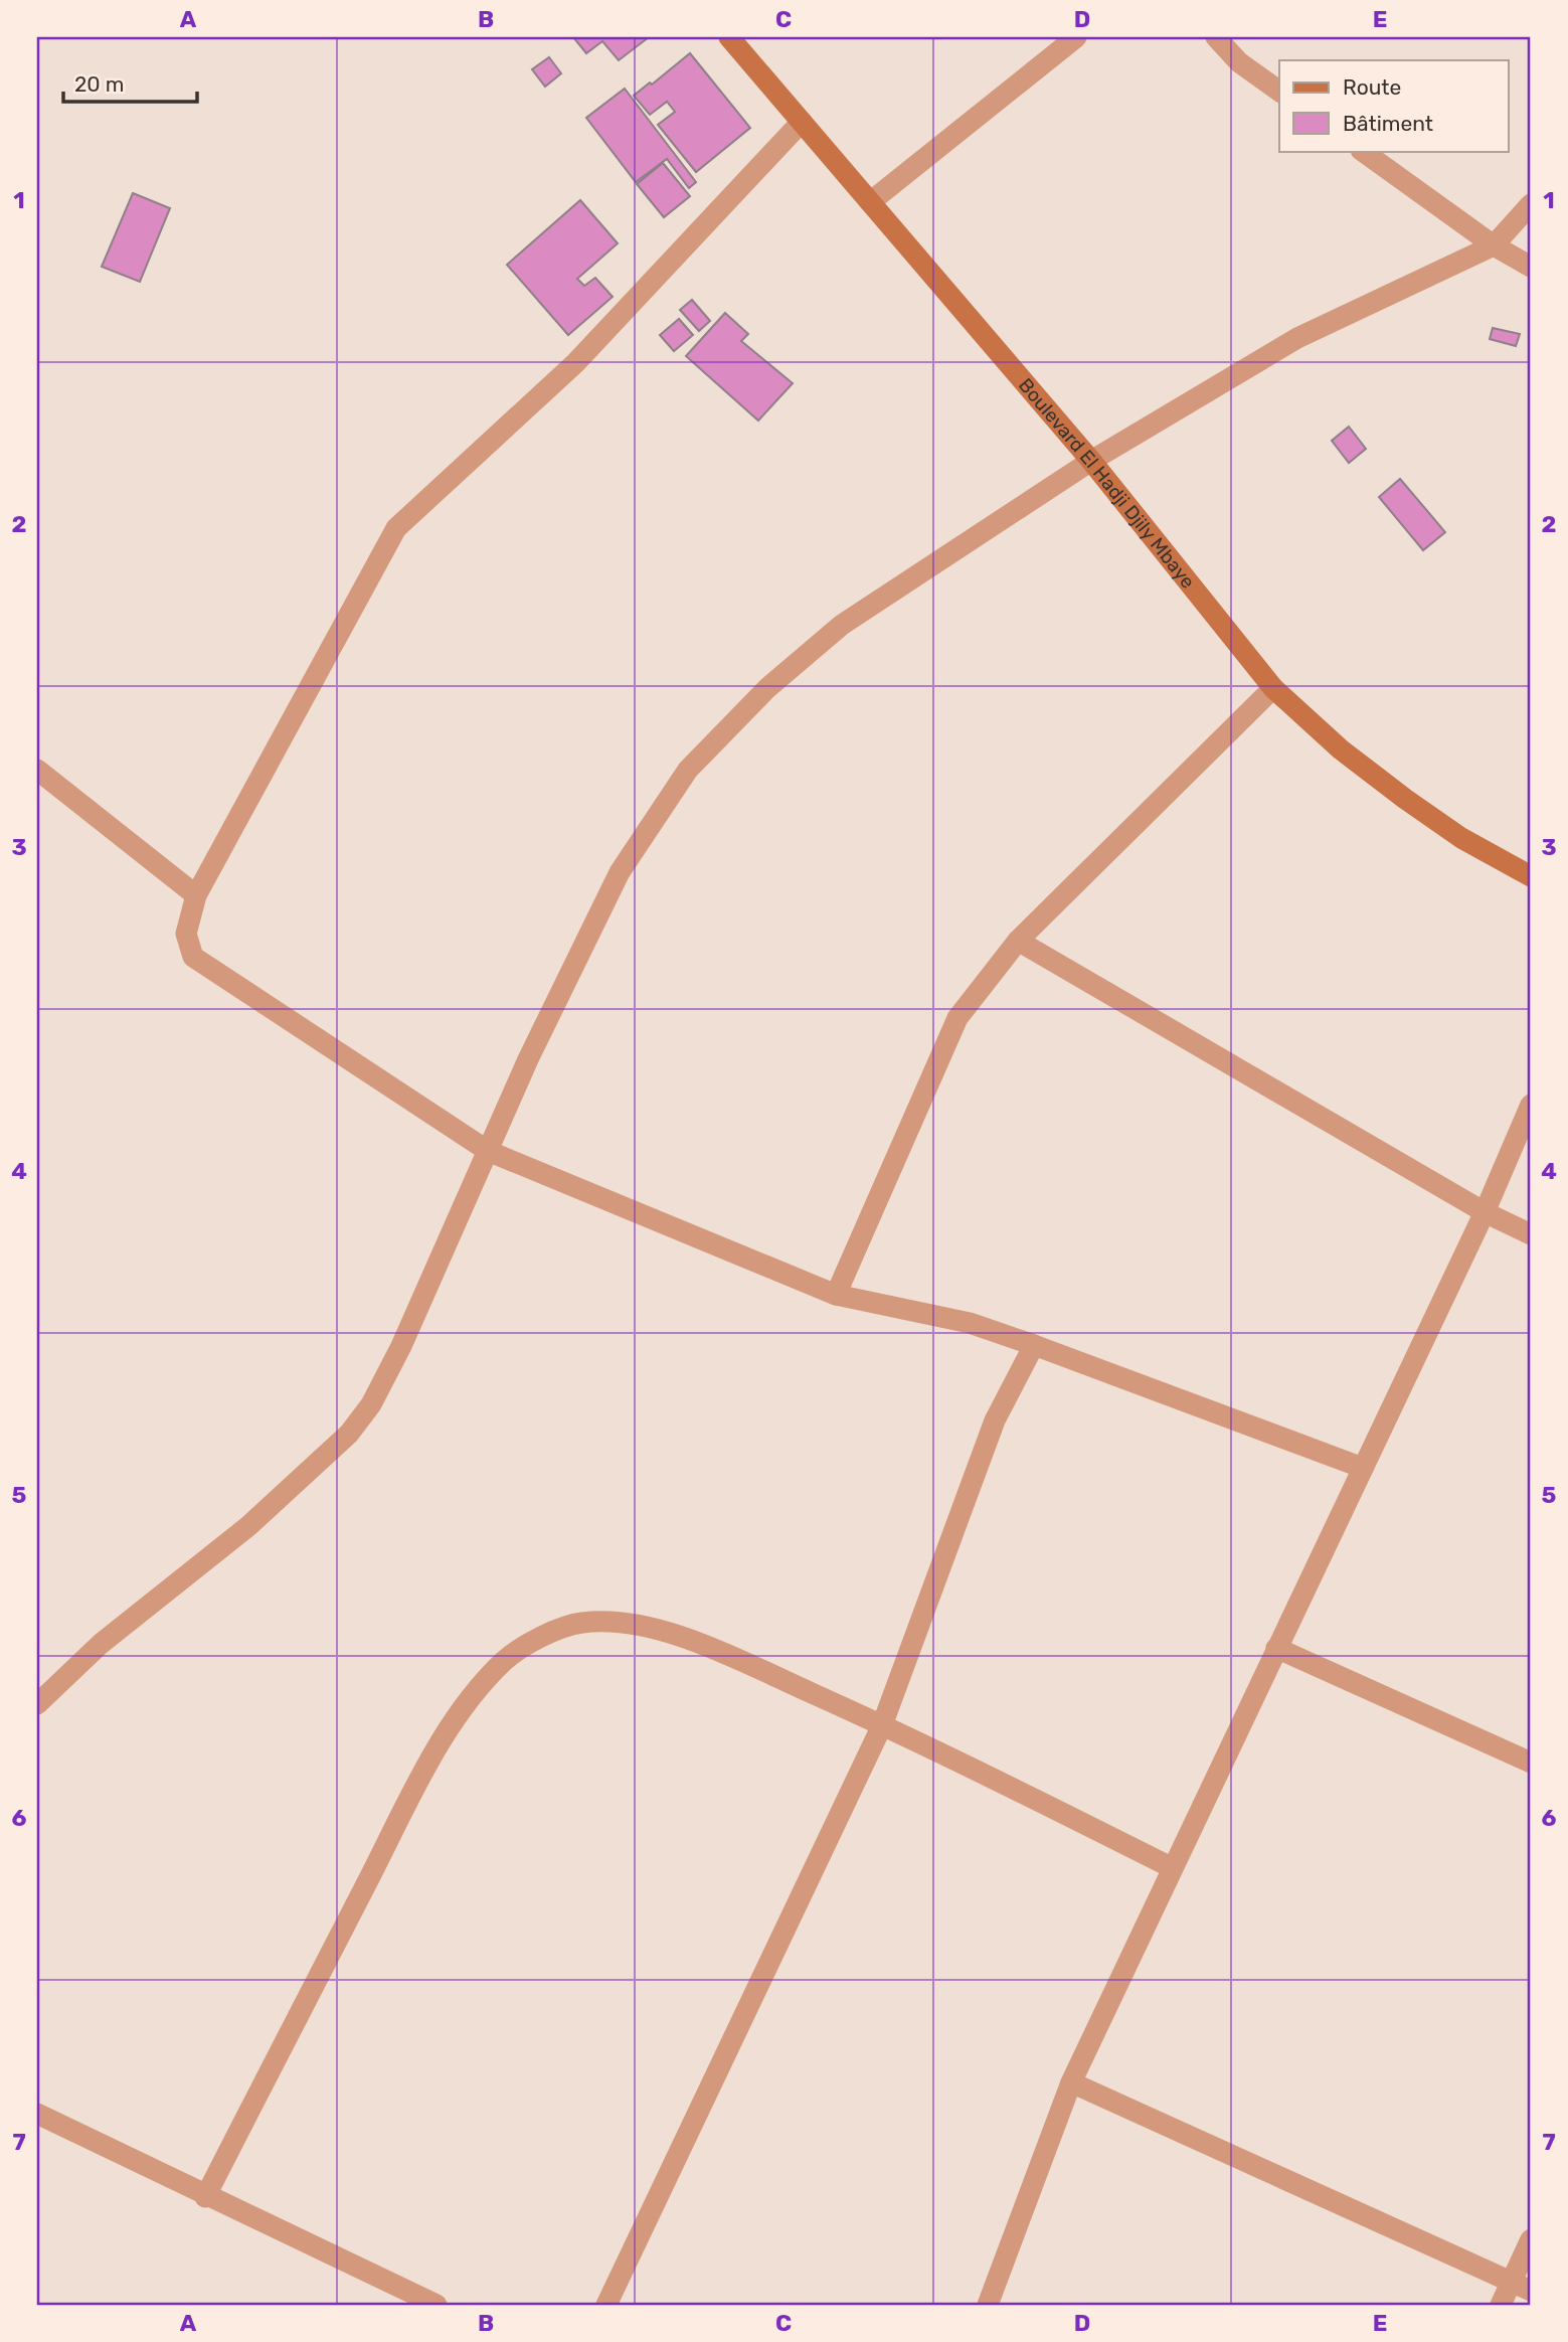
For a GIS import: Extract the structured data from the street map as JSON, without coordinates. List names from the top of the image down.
{
  "streets": {
    "main road": ["Boulevard El Hadji Djily Mbaye"]
  },
  "legend": ["Route", "Bâtiment"],
  "scale_bar": "20 m",
  "grid": {
    "columns": [
      "A",
      "B",
      "C",
      "D",
      "E"
    ],
    "rows": [
      "1",
      "2",
      "3",
      "4",
      "5",
      "6",
      "7"
    ]
  }
}
